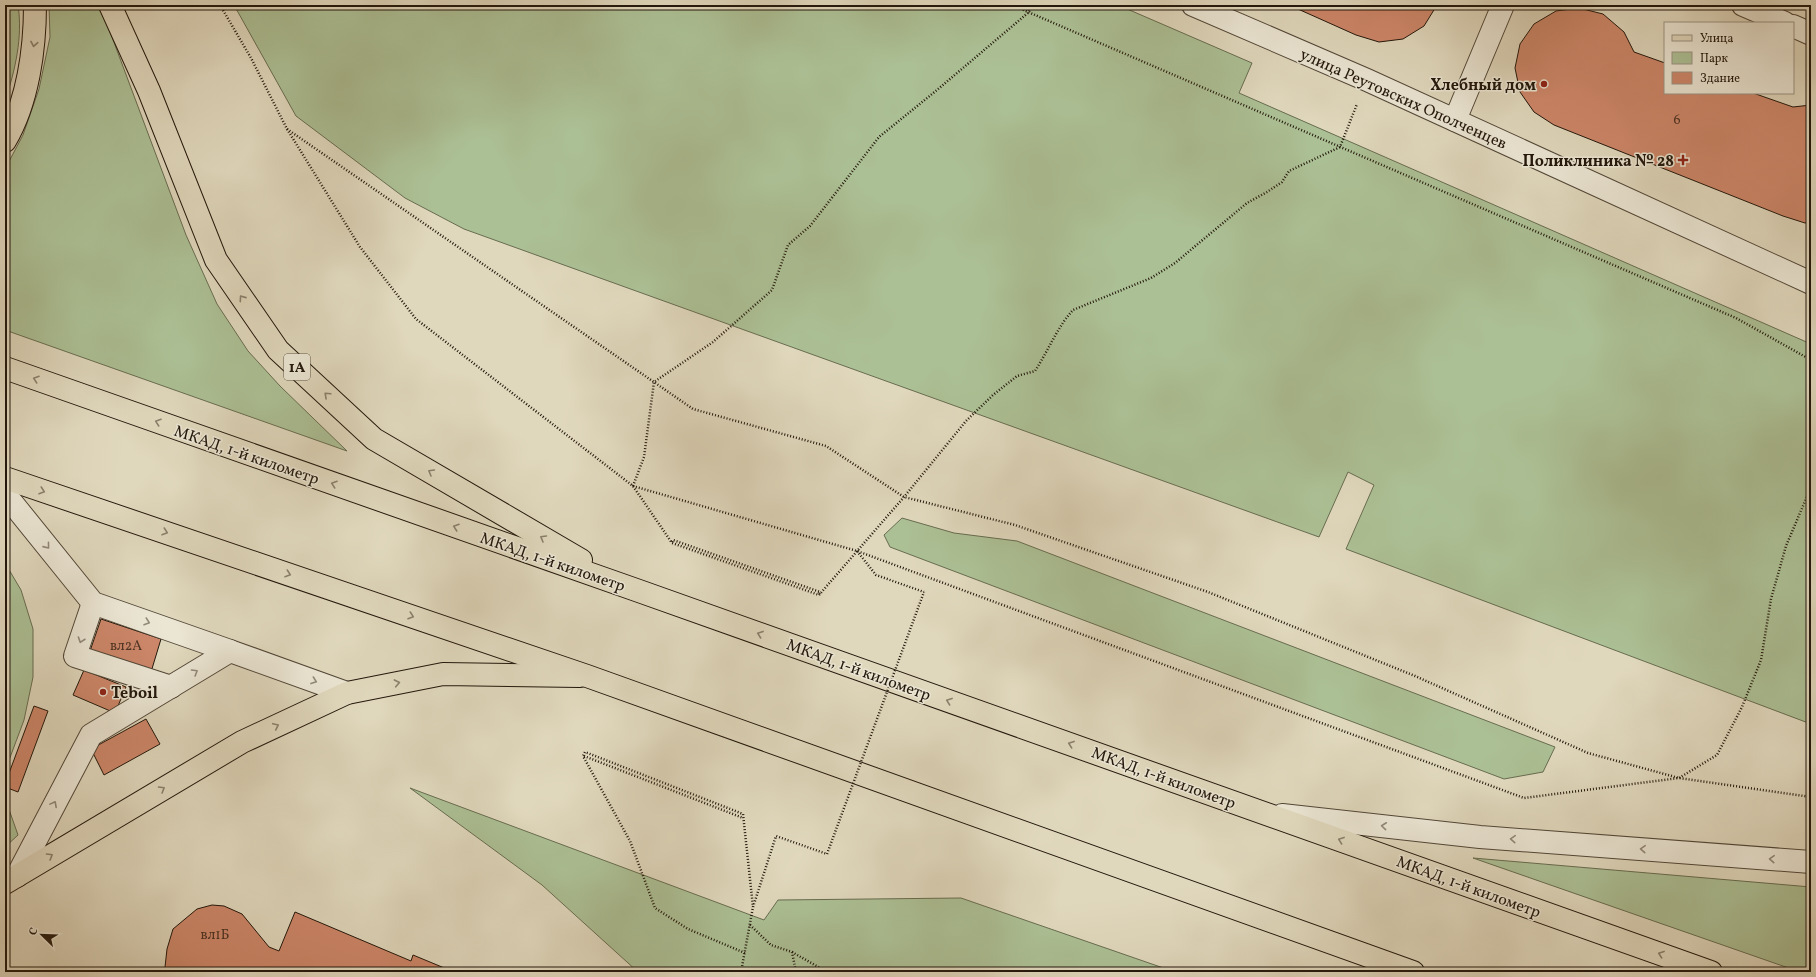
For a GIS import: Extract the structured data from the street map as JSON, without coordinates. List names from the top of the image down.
{
  "streets": {
    "main road": ["1A", "МКАД, 1-й километр"],
    "street": ["улица Реутовских Ополченцев"]
  },
  "crossings": [
    ["1A", "МКАД, 1-й километр"]
  ],
  "places": {
    "other": ["Хлебный дом", "Teboil"],
    "health": ["Поликлиника № 28"]
  },
  "house_numbers": ["6", "вл2А", "вл1Б"],
  "legend": ["Улица", "Парк", "Здание"],
  "north": "top left"
}
